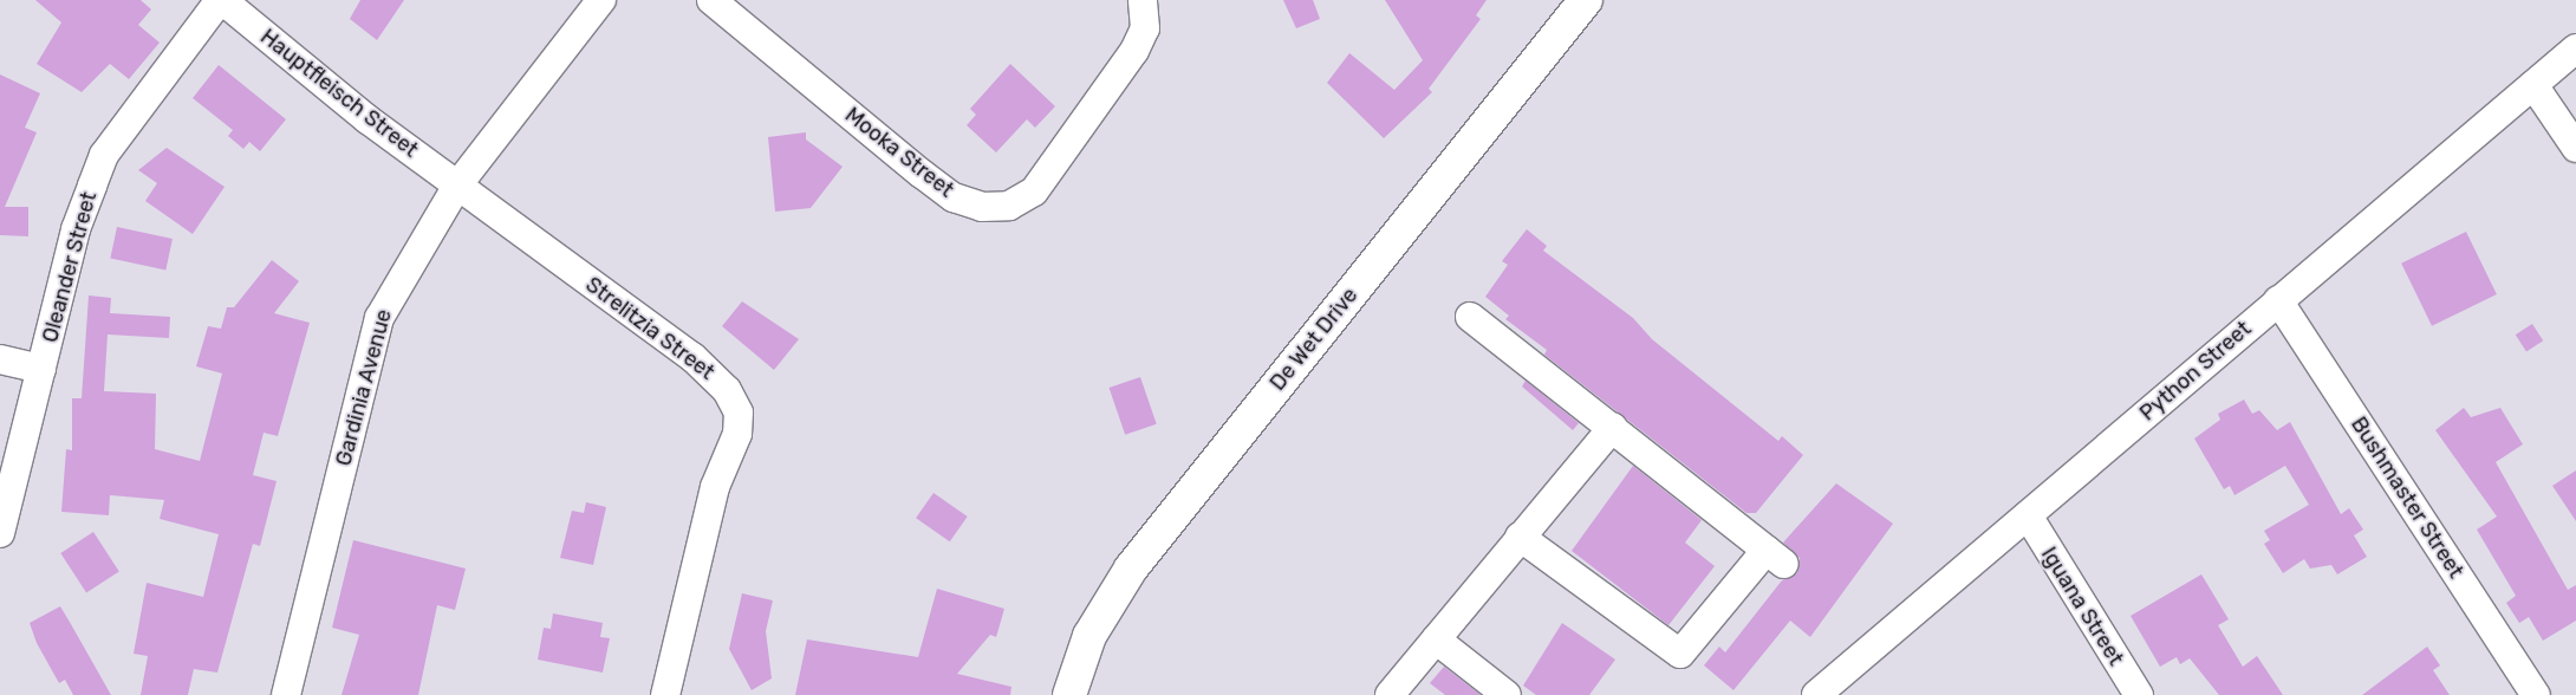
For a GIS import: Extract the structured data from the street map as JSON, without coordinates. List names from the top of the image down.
{
  "streets": {
    "street": [
      "Hauptfleisch Street",
      "Mooka Street",
      "Oleander Street",
      "Strelitzia Street",
      "De Wet Drive",
      "Python Street",
      "Gardinia Avenue",
      "Bushmaster Street",
      "Iguana Street"
    ]
  },
  "crossings": [
    ["Hauptfleisch Street", "Oleander Street"],
    ["Hauptfleisch Street", "Strelitzia Street"],
    ["Hauptfleisch Street", "Gardinia Avenue"],
    ["Strelitzia Street", "Gardinia Avenue"],
    ["Python Street", "Bushmaster Street"],
    ["Python Street", "Iguana Street"]
  ]
}
